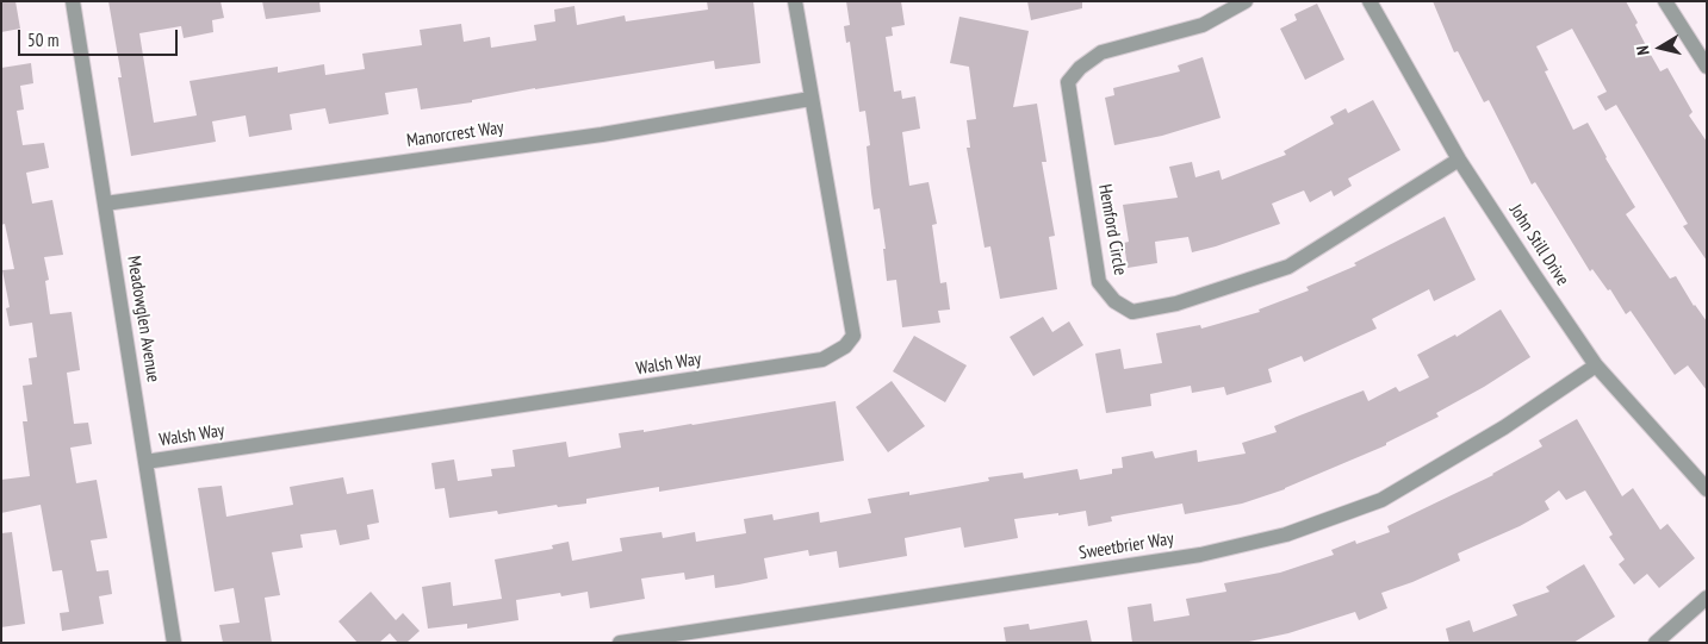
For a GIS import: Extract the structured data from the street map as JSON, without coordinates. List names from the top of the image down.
{
  "streets": {
    "street": [
      "Manorcrest Way",
      "Hemford Circle",
      "John Still Drive",
      "Meadowglen Avenue",
      "Walsh Way",
      "Sweetbrier Way"
    ]
  },
  "crossings": [
    ["Manorcrest Way", "Meadowglen Avenue"],
    ["Manorcrest Way", "Walsh Way"],
    ["Hemford Circle", "John Still Drive"],
    ["John Still Drive", "Sweetbrier Way"],
    ["Meadowglen Avenue", "Walsh Way"]
  ],
  "scale_bar": "50 m",
  "north": "left"
}
